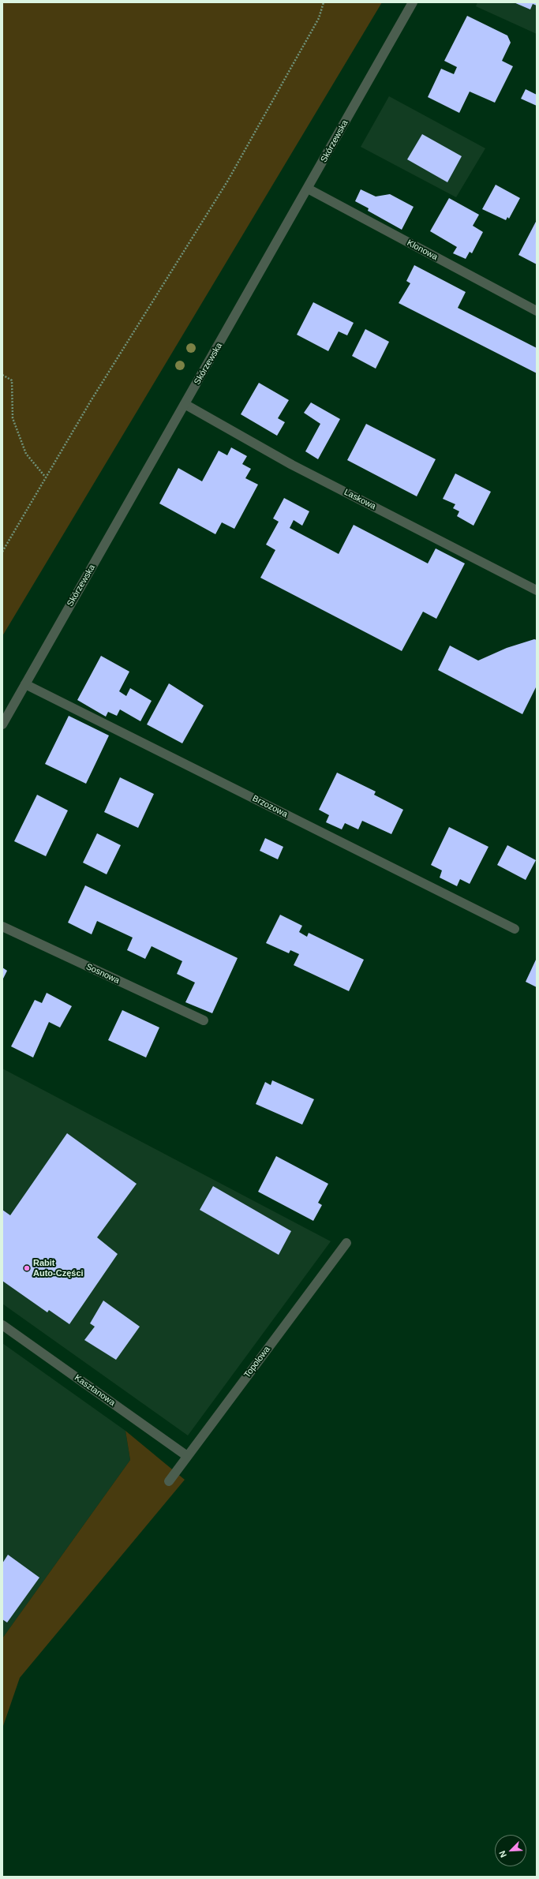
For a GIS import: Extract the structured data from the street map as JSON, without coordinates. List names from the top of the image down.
{
  "streets": {
    "street": [
      "Skórzewska",
      "Klonowa",
      "Laskowa",
      "Brzozowa",
      "Sosnowa",
      "Topolowa",
      "Kasztanowa"
    ]
  },
  "crossings": [
    ["Skórzewska", "Klonowa"],
    ["Skórzewska", "Laskowa"],
    ["Skórzewska", "Brzozowa"],
    ["Topolowa", "Kasztanowa"]
  ],
  "places": ["Rabit Auto-Części"],
  "north": "bottom left"
}
